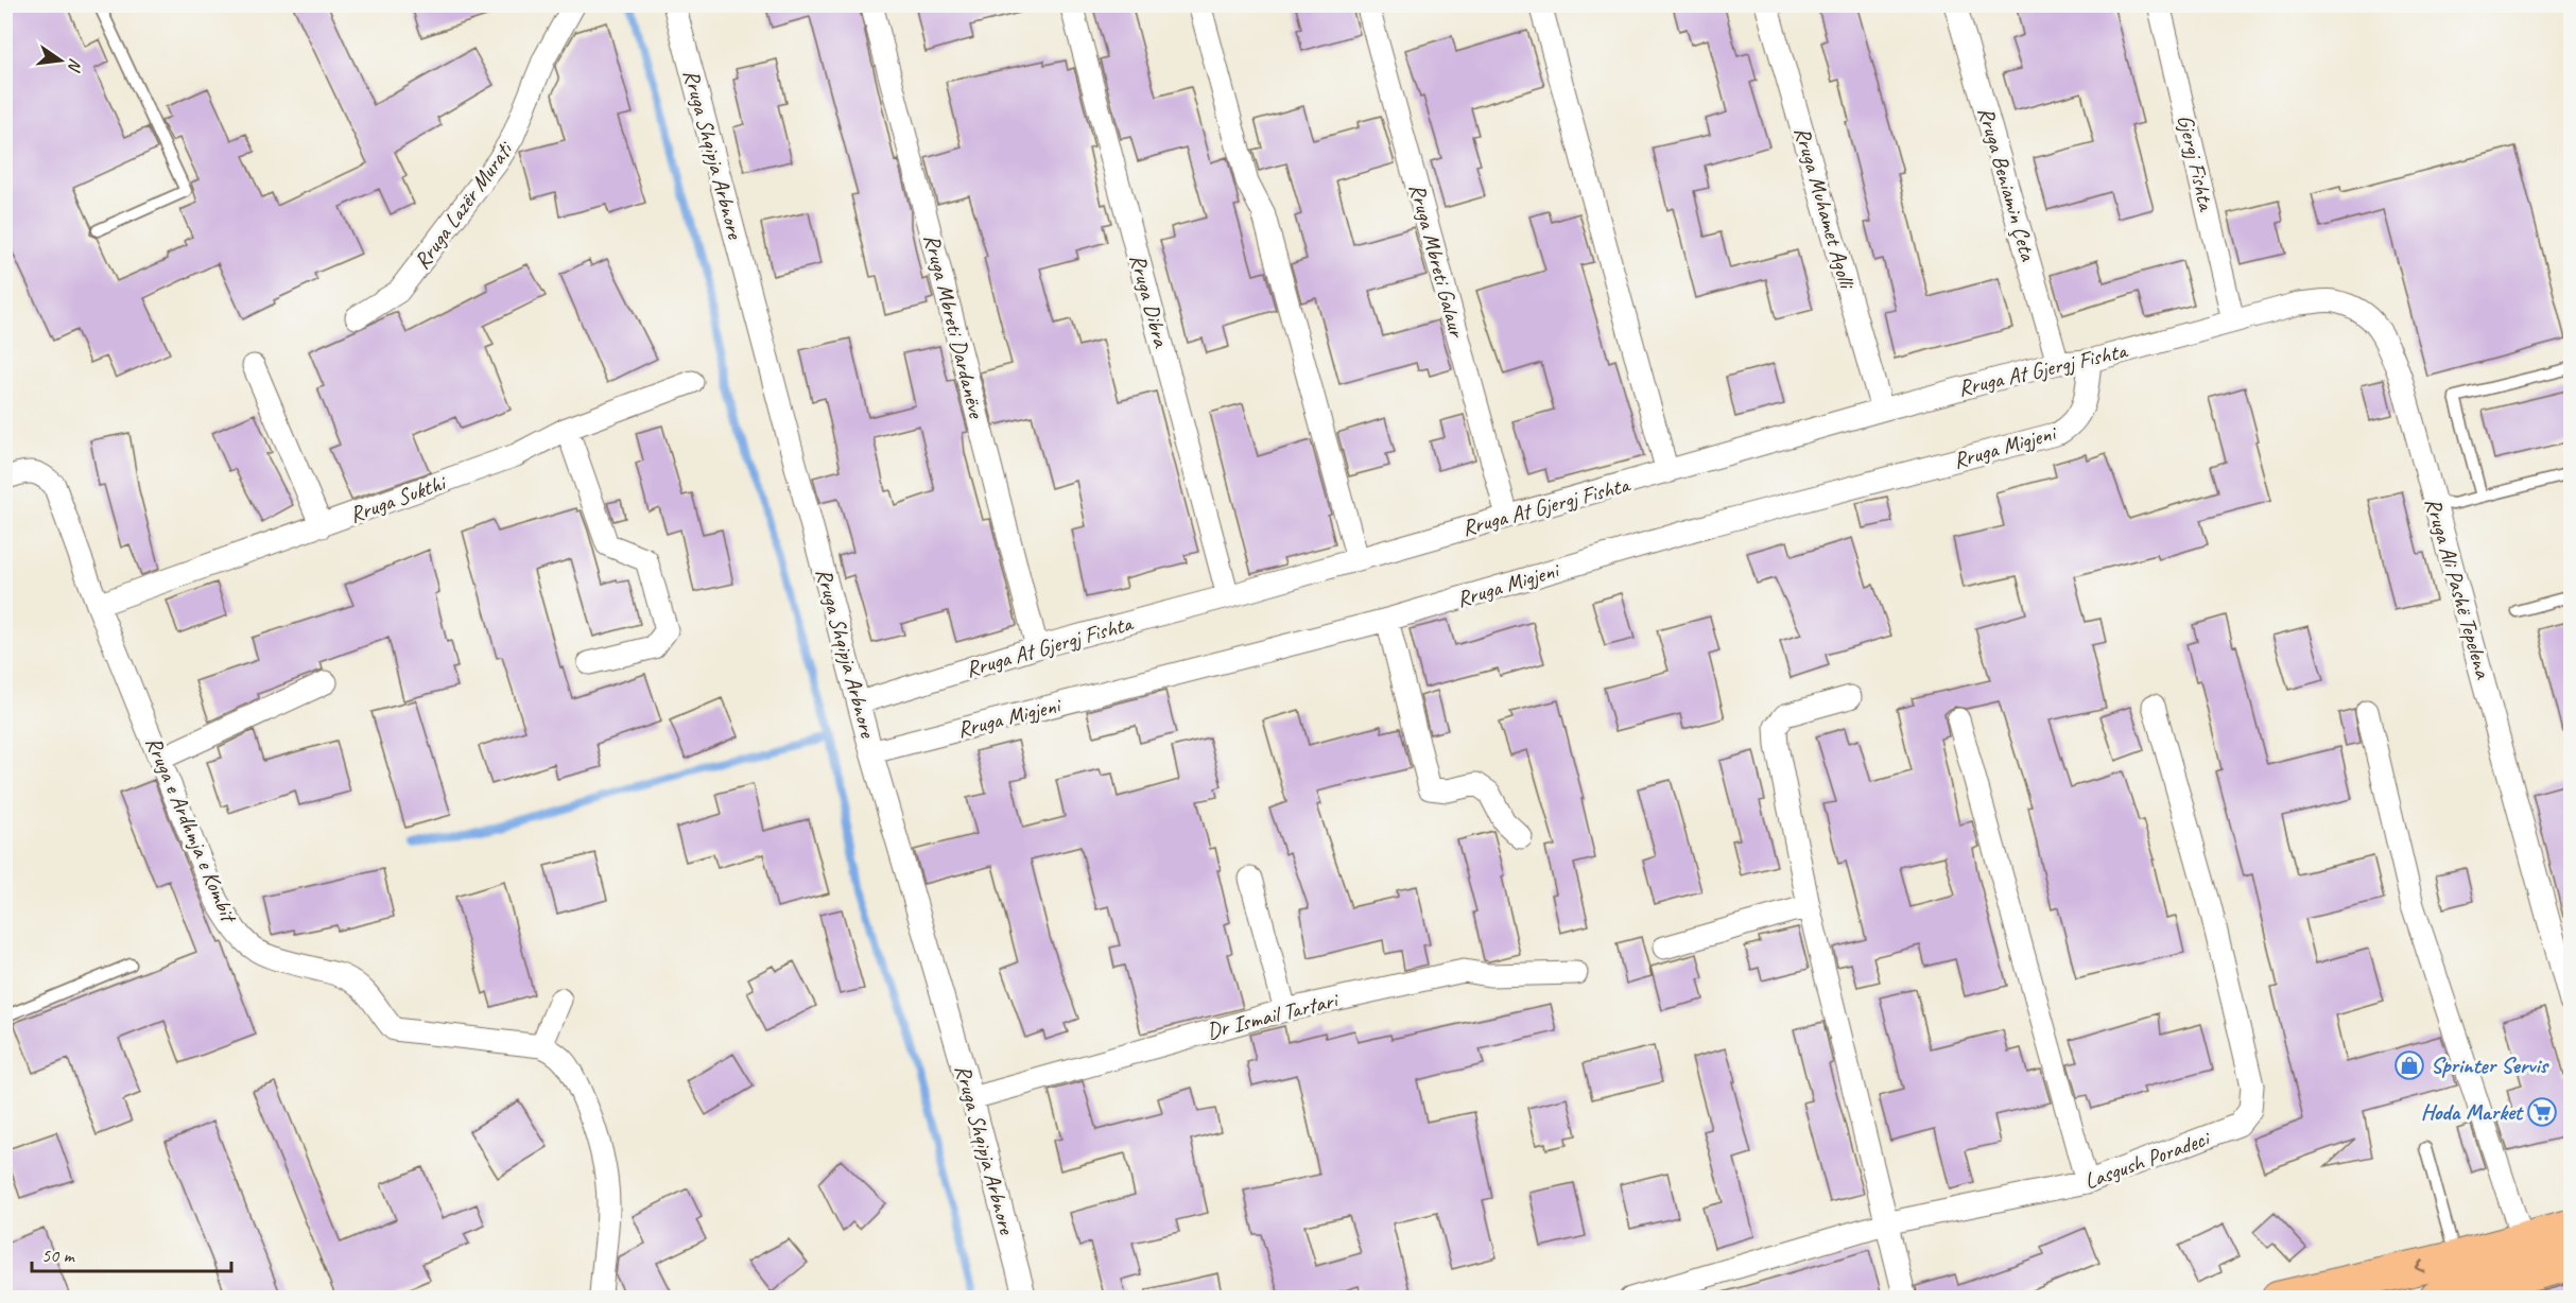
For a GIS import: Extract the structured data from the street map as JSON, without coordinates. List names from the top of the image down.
{
  "streets": {
    "street": [
      "Rruga Shqipja Arbnore",
      "Gjergj Fishta",
      "Rruga Beniamin Çeta",
      "Rruga Lazër Murati",
      "Rruga Muhamet Agolli",
      "Rruga Mbreti Galaur",
      "Rruga Dibra",
      "Rruga Mbreti Dardanëve",
      "Rruga At Gjergj Fishta",
      "Rruga Migjeni",
      "Rruga Sukthi",
      "Rruga Ali Pashë Tepelena",
      "Rruga e Ardhmja e Kombit",
      "Dr Ismail Tartari",
      "Lasgush Poradeci"
    ]
  },
  "crossings": [
    ["Rruga Shqipja Arbnore", "Rruga At Gjergj Fishta"],
    ["Rruga Shqipja Arbnore", "Rruga Migjeni"],
    ["Rruga Shqipja Arbnore", "Dr Ismail Tartari"],
    ["Gjergj Fishta", "Rruga At Gjergj Fishta"],
    ["Gjergj Fishta", "Rruga Ali Pashë Tepelena"],
    ["Rruga Beniamin Çeta", "Rruga At Gjergj Fishta"],
    ["Rruga Muhamet Agolli", "Rruga At Gjergj Fishta"],
    ["Rruga Mbreti Galaur", "Rruga At Gjergj Fishta"],
    ["Rruga Dibra", "Rruga At Gjergj Fishta"],
    ["Rruga Mbreti Dardanëve", "Rruga At Gjergj Fishta"],
    ["Rruga At Gjergj Fishta", "Rruga Migjeni"],
    ["Rruga At Gjergj Fishta", "Rruga Ali Pashë Tepelena"],
    ["Rruga Sukthi", "Rruga e Ardhmja e Kombit"]
  ],
  "places": {
    "shop": ["Sprinter Servis"],
    "supermarket": ["Hoda Market"]
  },
  "scale_bar": "50 m",
  "north": "right"
}
